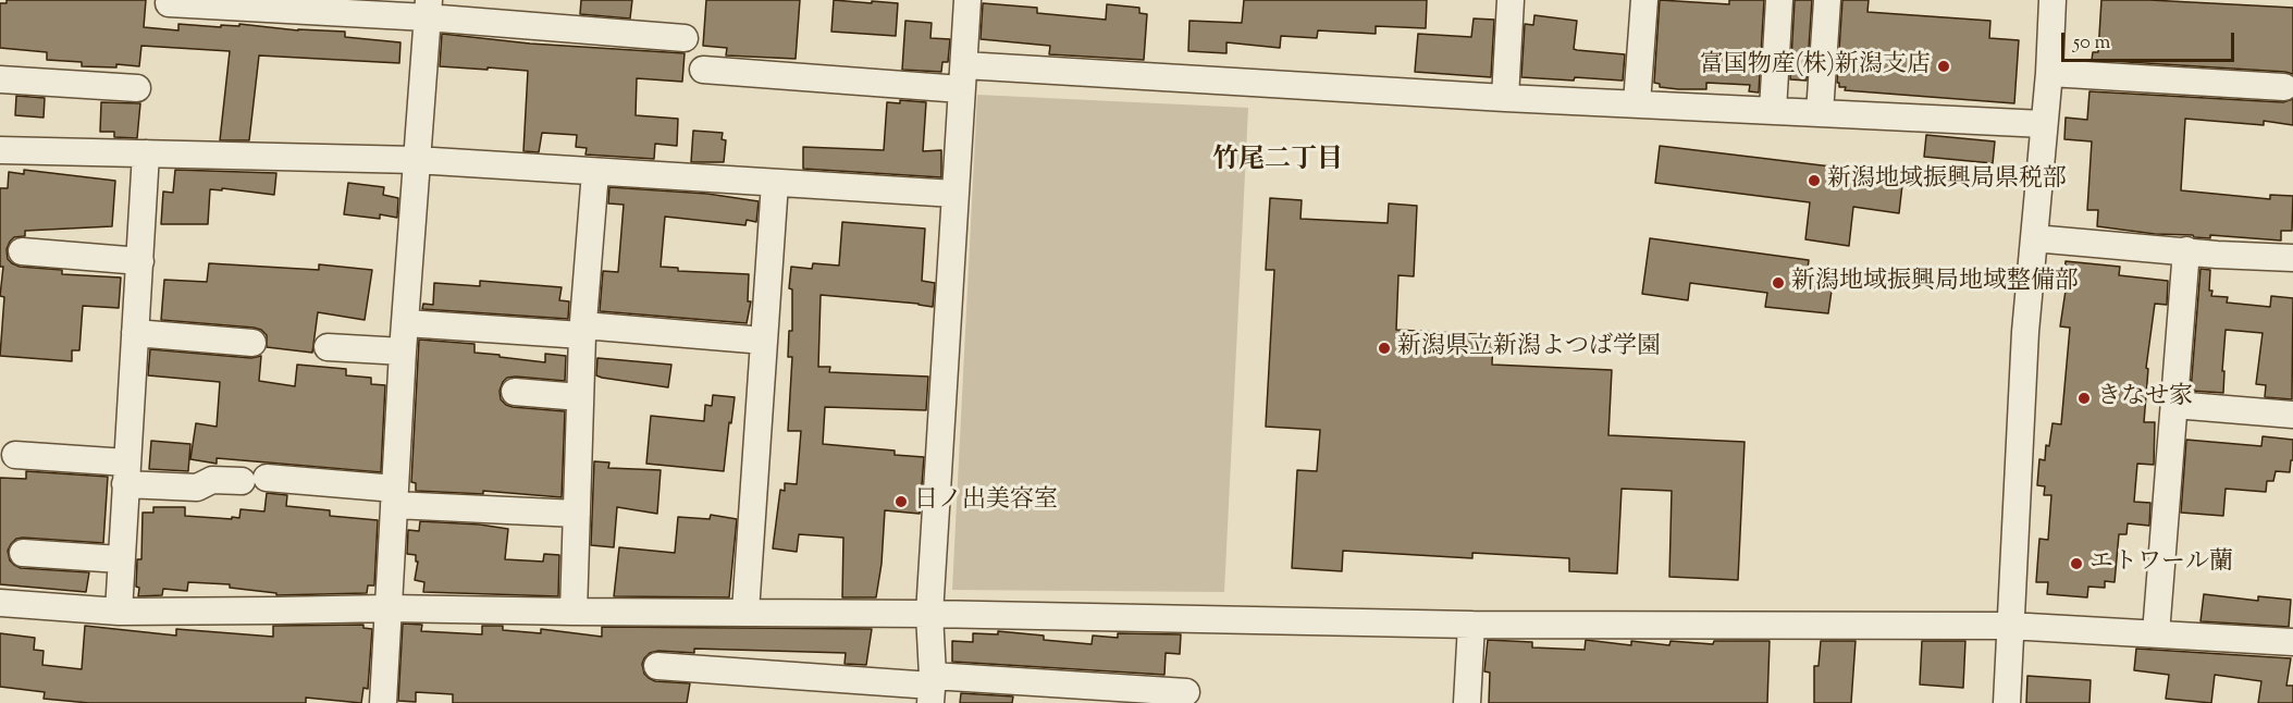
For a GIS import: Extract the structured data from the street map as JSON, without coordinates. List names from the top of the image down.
{
  "districts": ["竹尾二丁目"],
  "places": [
    "富国物産(株)新潟支店",
    "新潟地域振興局県税部",
    "新潟地域振興局地域整備部",
    "新潟県立新潟よつば学園",
    "きなせ家",
    "日ノ出美容室",
    "エトワール蘭"
  ],
  "scale_bar": "50 m"
}
